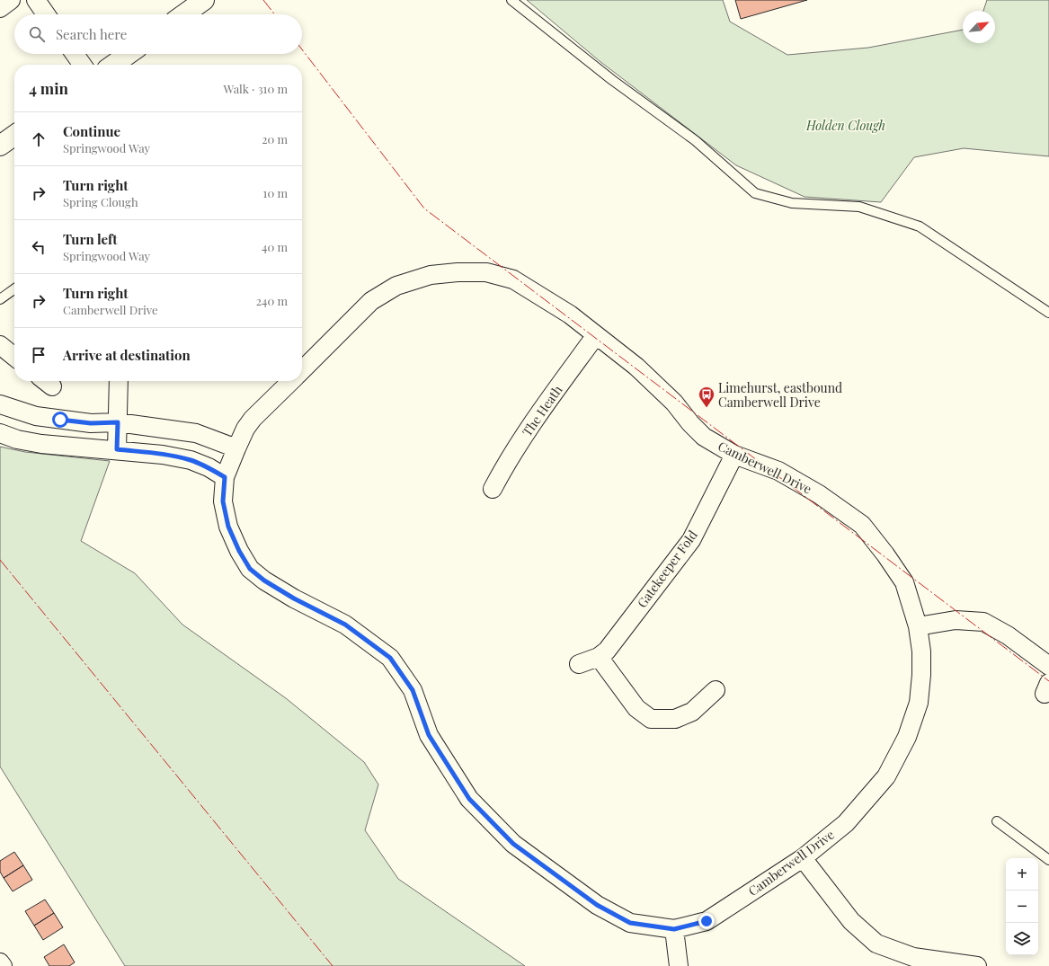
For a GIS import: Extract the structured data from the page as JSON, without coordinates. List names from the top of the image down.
{
  "streets": {
    "street": ["The Heath", "Camberwell Drive", "Gatekeeper Fold"]
  },
  "crossings": [
    ["The Heath", "Camberwell Drive"],
    ["Camberwell Drive", "Gatekeeper Fold"]
  ],
  "parks": ["Holden Clough"],
  "places": {
    "bus stop": ["Limehurst, eastbound Camberwell Drive"]
  },
  "north": "top right",
  "page": {
    "search": "Search here",
    "heading": ["4 min", "Walk · 310 m"],
    "list": [
      ["Continue", "Springwood Way", "20 m"],
      ["Turn right", "Spring Clough", "10 m"],
      ["Turn left", "Springwood Way", "40 m"],
      ["Turn right", "Camberwell Drive", "240 m"],
      "Arrive at destination"
    ],
    "map_buttons": ["+", "−"]
  }
}
